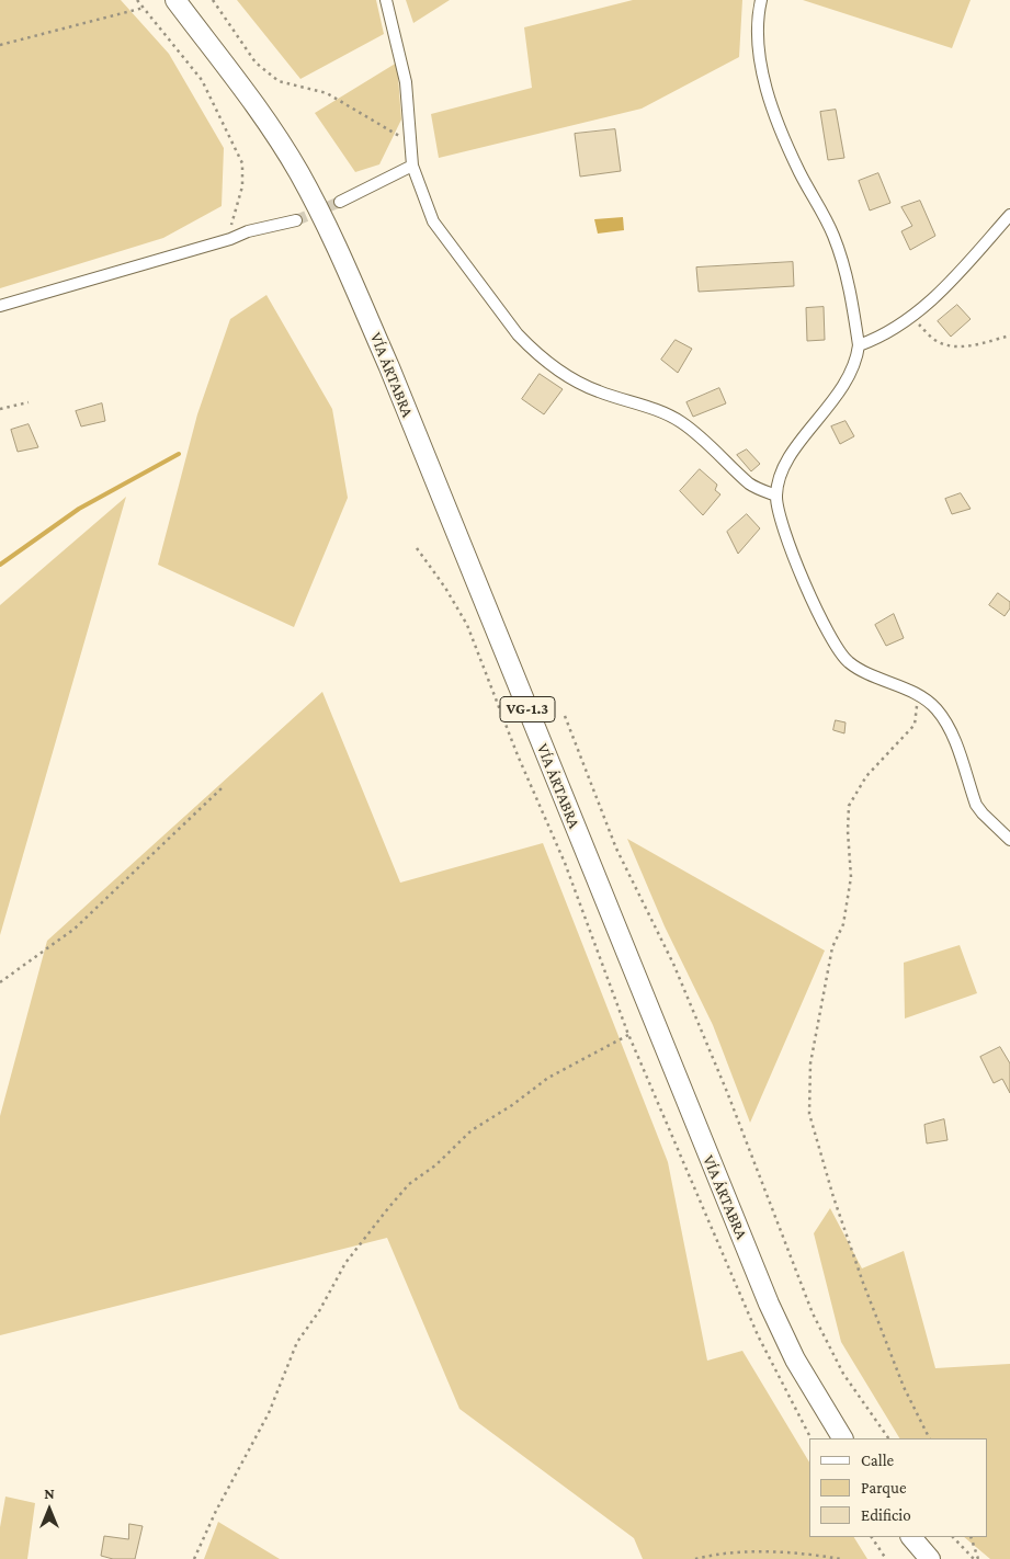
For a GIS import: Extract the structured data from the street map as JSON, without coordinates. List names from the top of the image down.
{
  "streets": {
    "highway": ["VÍA ÁRTABRA", "VG-1.3"]
  },
  "legend": ["Calle", "Parque", "Edificio"],
  "north": "top"
}
